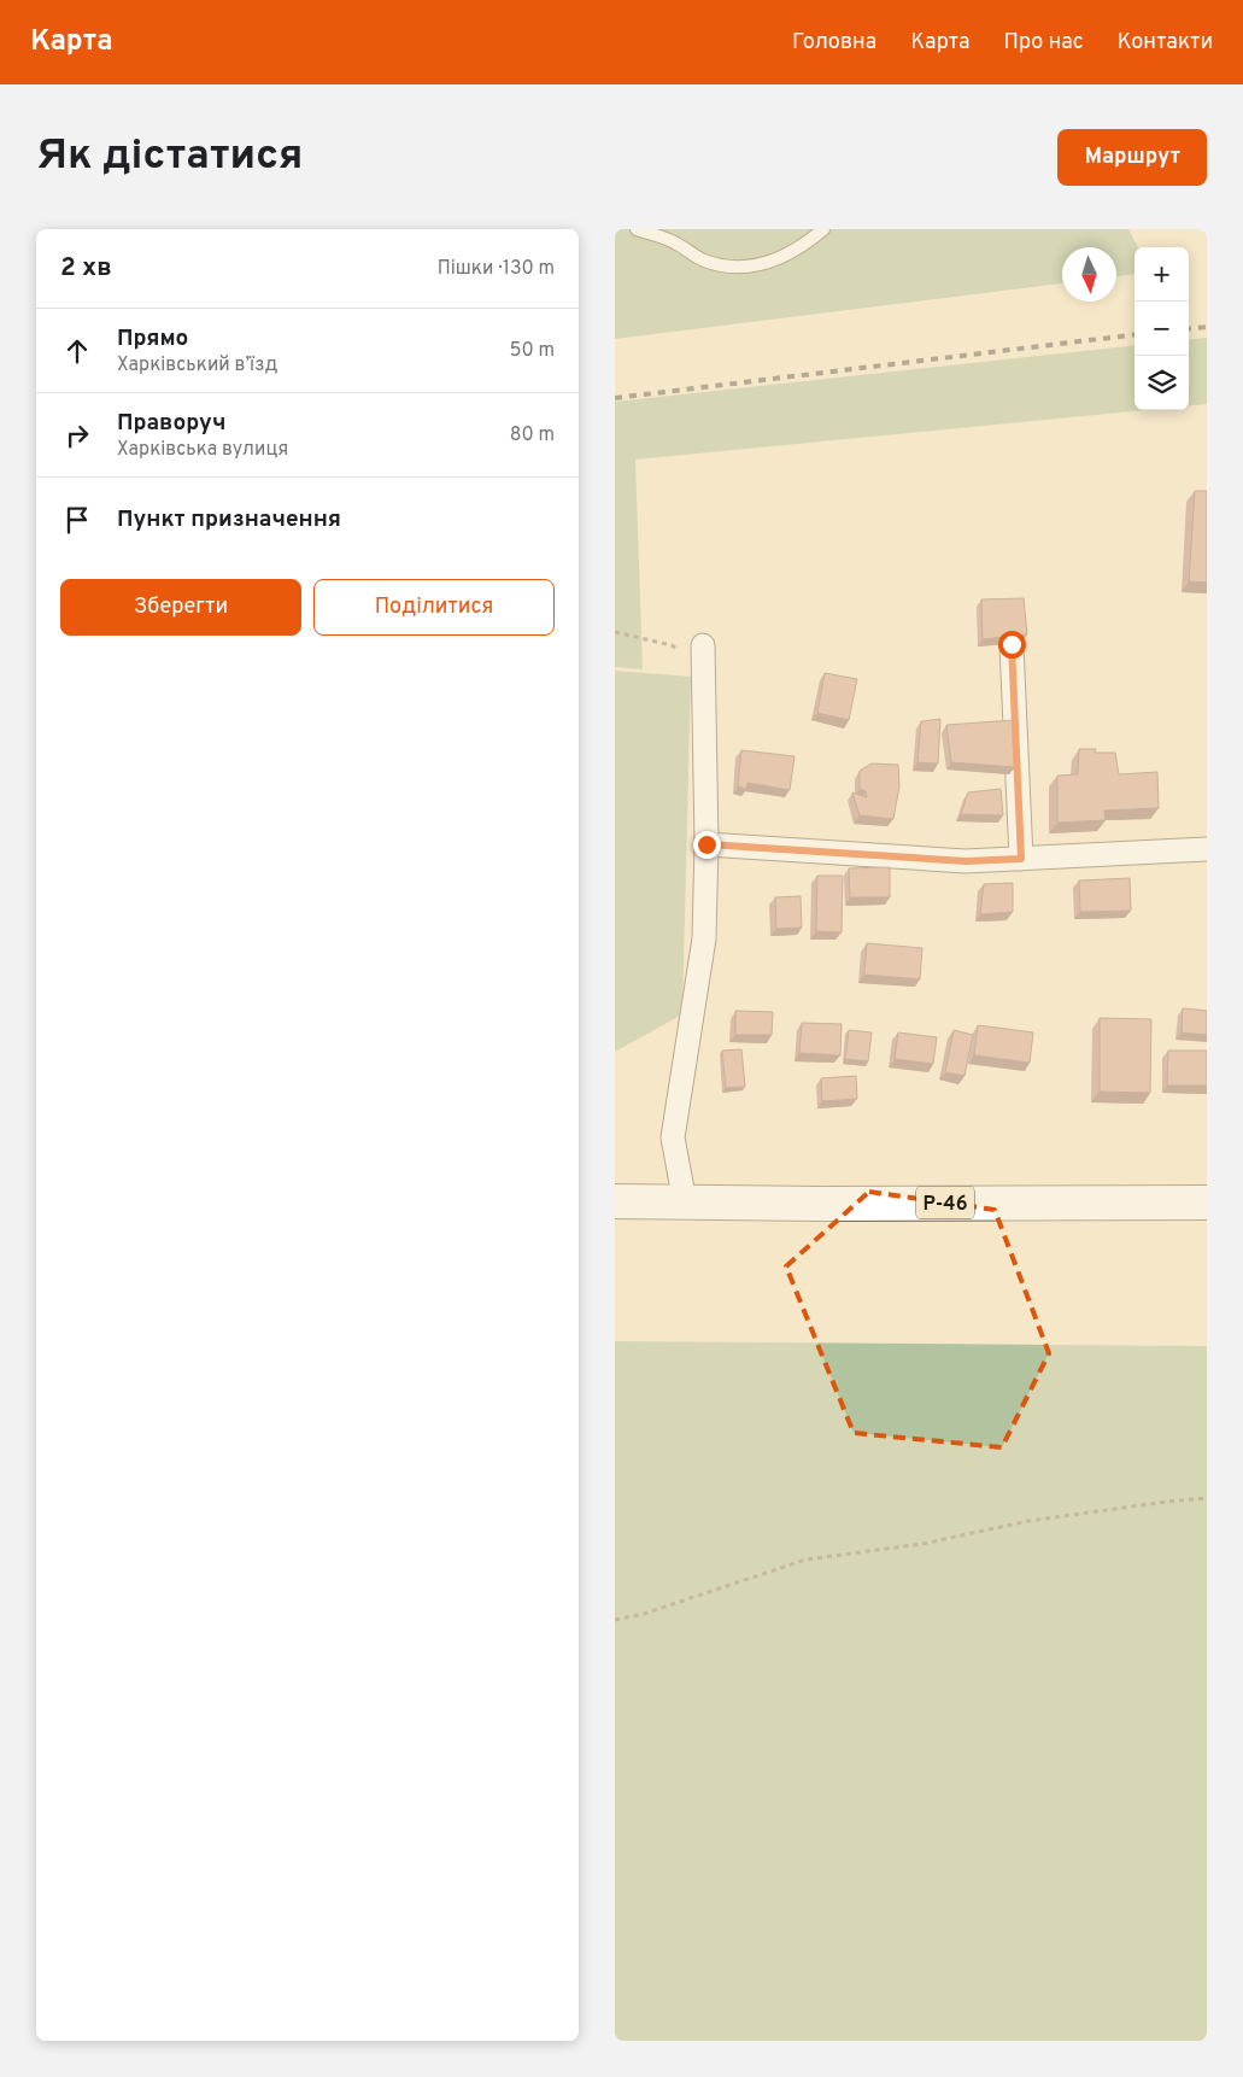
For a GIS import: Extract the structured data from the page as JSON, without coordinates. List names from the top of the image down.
{
  "streets": {
    "main road": ["Р-46"]
  },
  "north": "bottom",
  "page": {
    "header": "Карта",
    "nav": [
      "Головна",
      "Карта",
      "Про нас",
      "Контакти"
    ],
    "buttons": [
      "Маршрут",
      ["Зберегти", "Поділитися"]
    ],
    "title": "Як дістатися",
    "heading": ["2 хв", "Пішки · 130 m"],
    "map_buttons": ["+", "−"],
    "list": [
      ["Прямо", "Харківський в’їзд", "50 m"],
      ["Праворуч", "Харківська вулиця", "80 m"],
      "Пункт призначення"
    ]
  }
}
